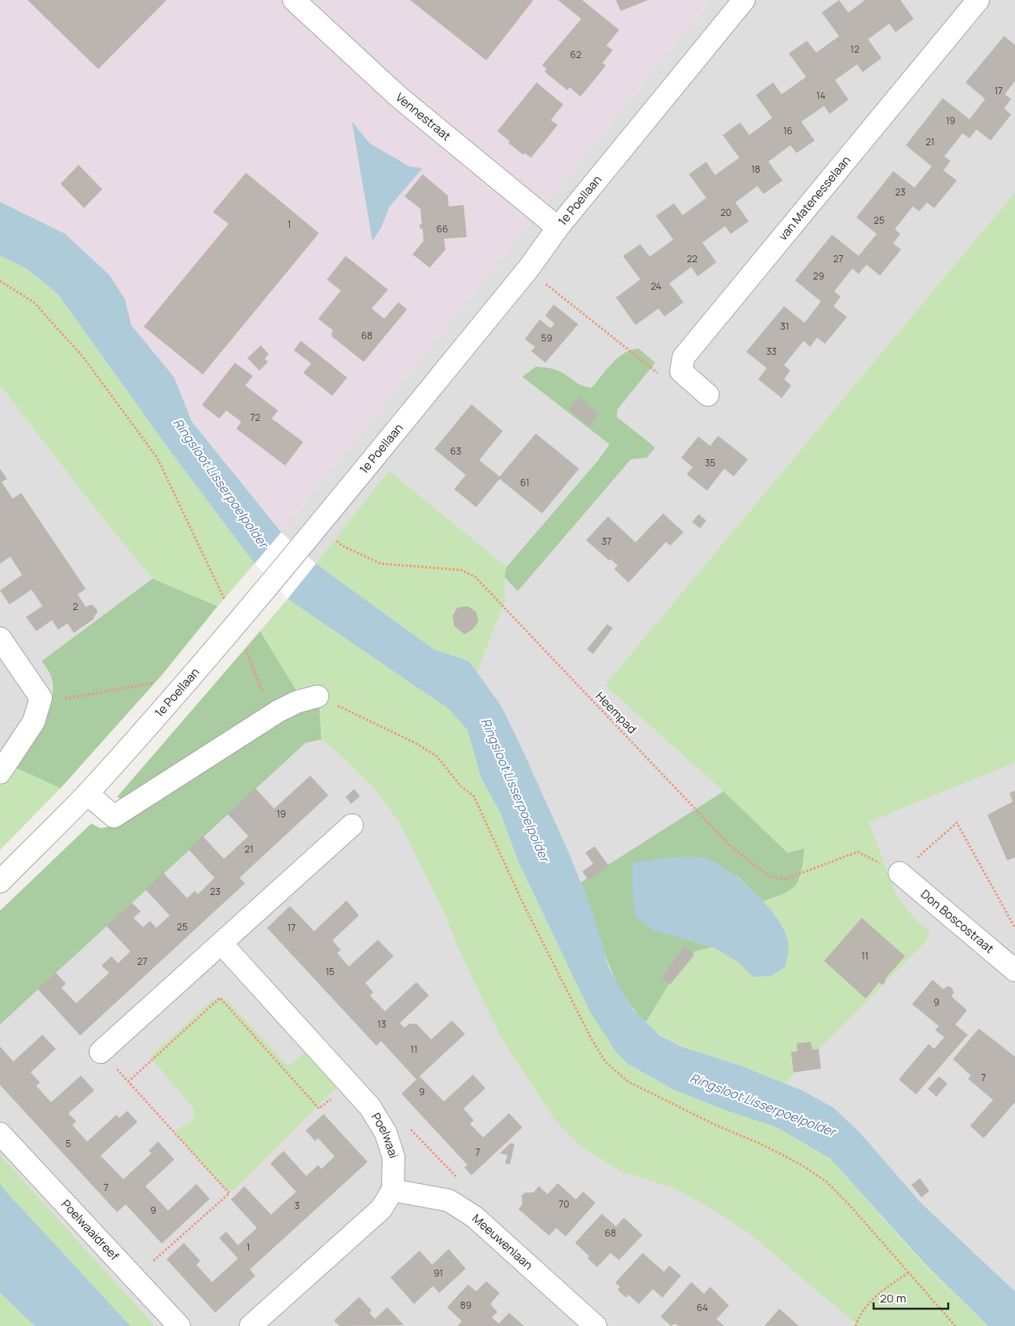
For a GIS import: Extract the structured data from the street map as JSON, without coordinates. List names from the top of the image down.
{
  "streets": {
    "street": [
      "Vennestraat",
      "van Matenesselaan",
      "1e Poellaan",
      "Don Boscostraat",
      "Poelwaai",
      "Poelwaaidreef",
      "Meeuwenlaan"
    ],
    "path": ["Heempad"]
  },
  "crossings": [
    ["Vennestraat", "1e Poellaan"],
    ["1e Poellaan", "Heempad"],
    ["Heempad", "Don Boscostraat"],
    ["Poelwaai", "Meeuwenlaan"]
  ],
  "water": ["Ringsloot Lisserpoelpolder"],
  "house_numbers": [
    "12",
    "62",
    "17",
    "14",
    "19",
    "16",
    "21",
    "18",
    "23",
    "20",
    "25",
    "1",
    "66",
    "22",
    "27",
    "29",
    "24",
    "31",
    "68",
    "59",
    "33",
    "72",
    "63",
    "35",
    "61",
    "37",
    "2",
    "19",
    "21",
    "23",
    "25",
    "17",
    "11",
    "27",
    "15",
    "9",
    "13",
    "11",
    "7",
    "9",
    "5",
    "7",
    "7",
    "70",
    "3",
    "9",
    "68",
    "1",
    "91",
    "89",
    "64"
  ],
  "scale_bar": "20 m"
}
